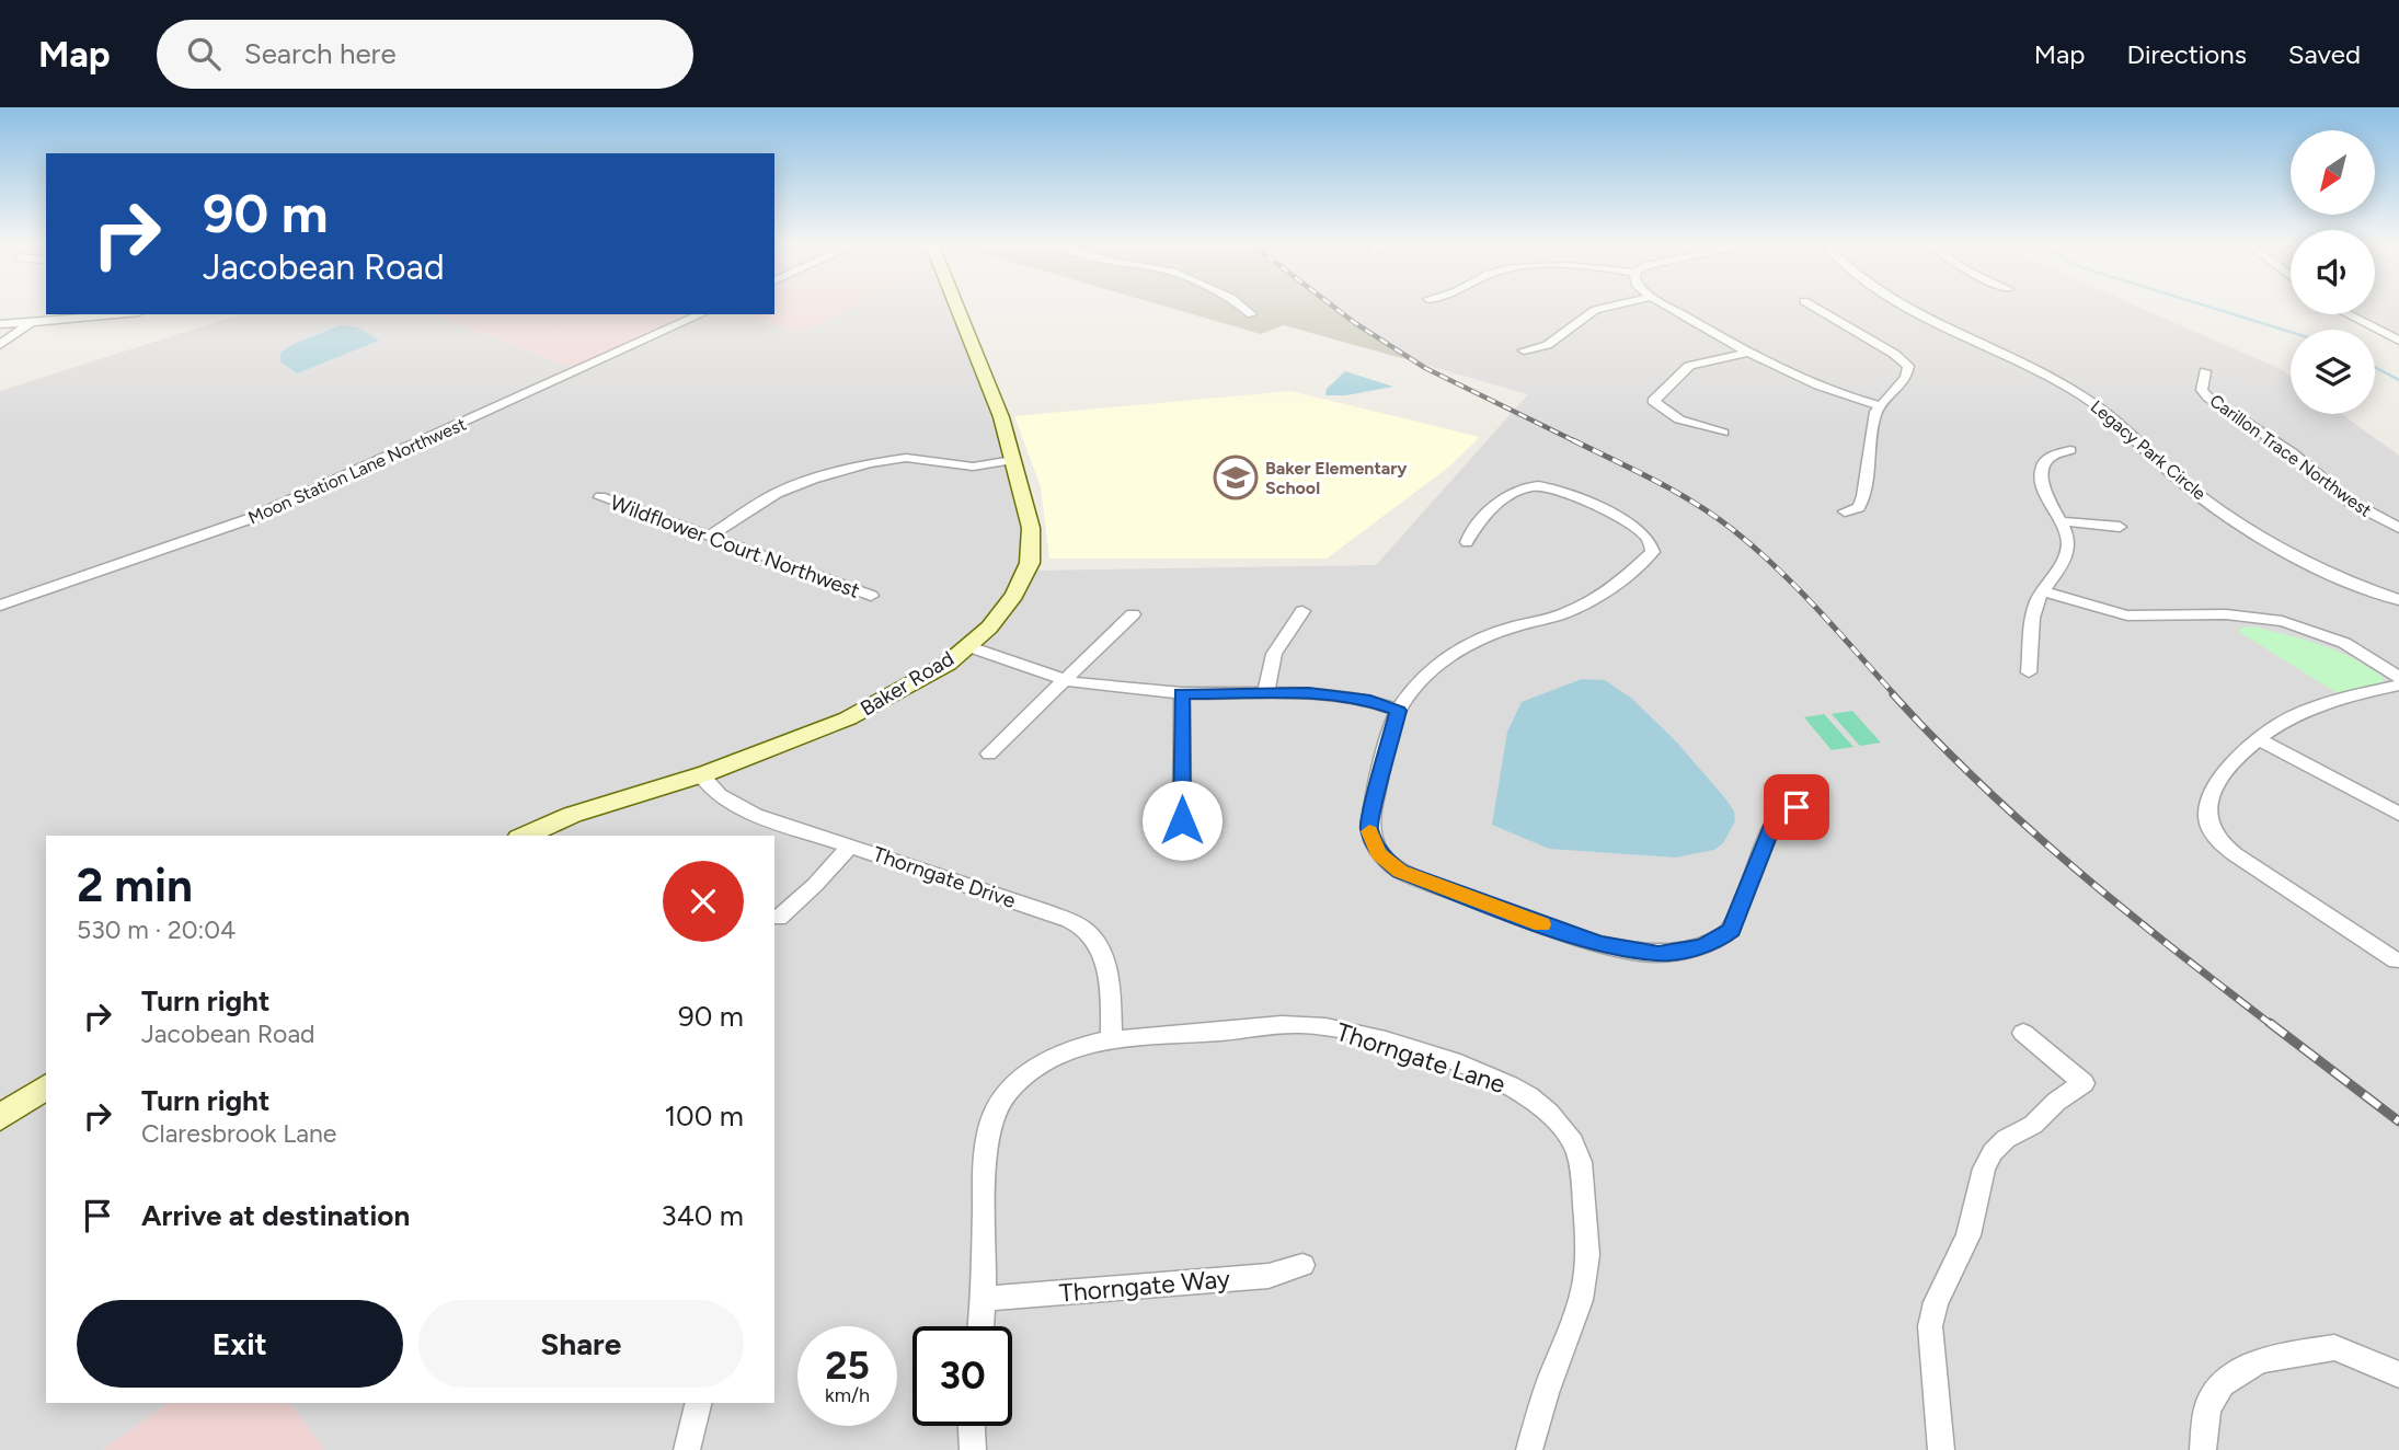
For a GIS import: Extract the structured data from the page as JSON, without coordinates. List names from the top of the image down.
{
  "streets": {
    "main road": ["Baker Road"],
    "street": [
      "Legacy Park Circle",
      "Carillon Trace Northwest",
      "Moon Station Lane Northwest",
      "Wildflower Court Northwest",
      "Thorngate Drive",
      "Thorngate Lane",
      "Thorngate Way"
    ]
  },
  "crossings": [
    ["Baker Road", "Thorngate Drive"],
    ["Thorngate Drive", "Thorngate Lane"],
    ["Thorngate Lane", "Thorngate Way"]
  ],
  "places": {
    "school or university": ["Baker Elementary School"]
  },
  "north": "bottom left",
  "page": {
    "header": "Map",
    "search": "Search here",
    "nav": ["Map", "Directions", "Saved"],
    "turn": ["90 m", "Jacobean Road"],
    "heading": ["2 min", "530 m · 20:04"],
    "list": [
      {
        "name": "Turn right",
        "note": "Jacobean Road",
        "value": "90 m"
      },
      {
        "name": "Turn right",
        "note": "Claresbrook Lane",
        "value": "100 m"
      },
      {
        "name": "Arrive at destination",
        "value": "340 m"
      }
    ],
    "buttons": ["Exit", "Share"],
    "speed": "25 km/h",
    "limit": "30"
  }
}
